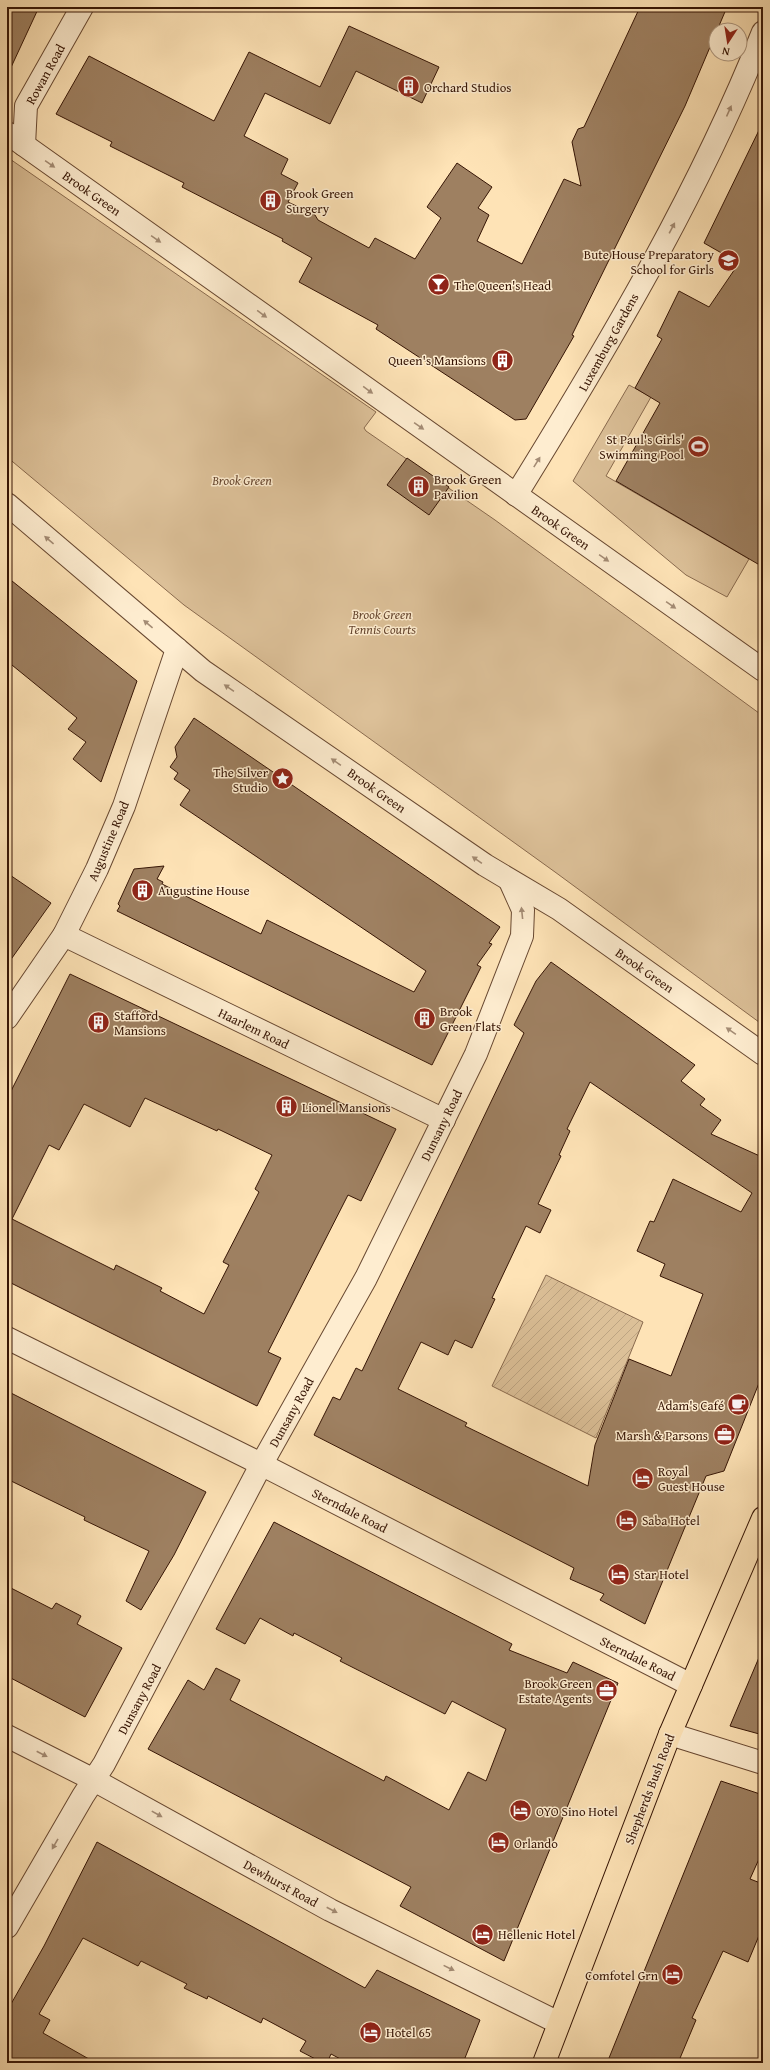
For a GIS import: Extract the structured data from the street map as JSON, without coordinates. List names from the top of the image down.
{
  "streets": {
    "main road": ["Shepherds Bush Road"],
    "street": [
      "Rowan Road",
      "Brook Green",
      "Luxemburg Gardens",
      "Augustine Road",
      "Haarlem Road",
      "Dunsany Road",
      "Sterndale Road",
      "Dewhurst Road"
    ]
  },
  "crossings": [
    ["Rowan Road", "Brook Green"],
    ["Brook Green", "Luxemburg Gardens"],
    ["Brook Green", "Augustine Road"],
    ["Brook Green", "Dunsany Road"],
    ["Augustine Road", "Haarlem Road"],
    ["Haarlem Road", "Dunsany Road"],
    ["Dunsany Road", "Sterndale Road"],
    ["Dunsany Road", "Dewhurst Road"],
    ["Sterndale Road", "Shepherds Bush Road"],
    ["Shepherds Bush Road", "Dewhurst Road"]
  ],
  "one_way": ["Luxemburg Gardens", "Dewhurst Road"],
  "parks": ["Brook Green", "Brook Green Tennis Courts"],
  "places": {
    "building": [
      "Orchard Studios",
      "Brook Green Surgery",
      "Queen's Mansions",
      "Brook Green Pavilion",
      "Augustine House",
      "Brook Green Flats",
      "Stafford Mansions",
      "Lionel Mansions"
    ],
    "school or university": ["Bute House Preparatory School for Girls"],
    "bar": ["The Queen's Head"],
    "sports": ["St Paul's Girls' Swimming Pool"],
    "place": ["The Silver Studio"],
    "cafe": ["Adam's Café"],
    "office": ["Marsh & Parsons", "Brook Green Estate Agents"],
    "hotel": [
      "Royal Guest House",
      "Saba Hotel",
      "Star Hotel",
      "OYO Sino Hotel",
      "Orlando",
      "Hellenic Hotel",
      "Comfotel Grn",
      "Hotel 65"
    ]
  },
  "north": "bottom"
}
